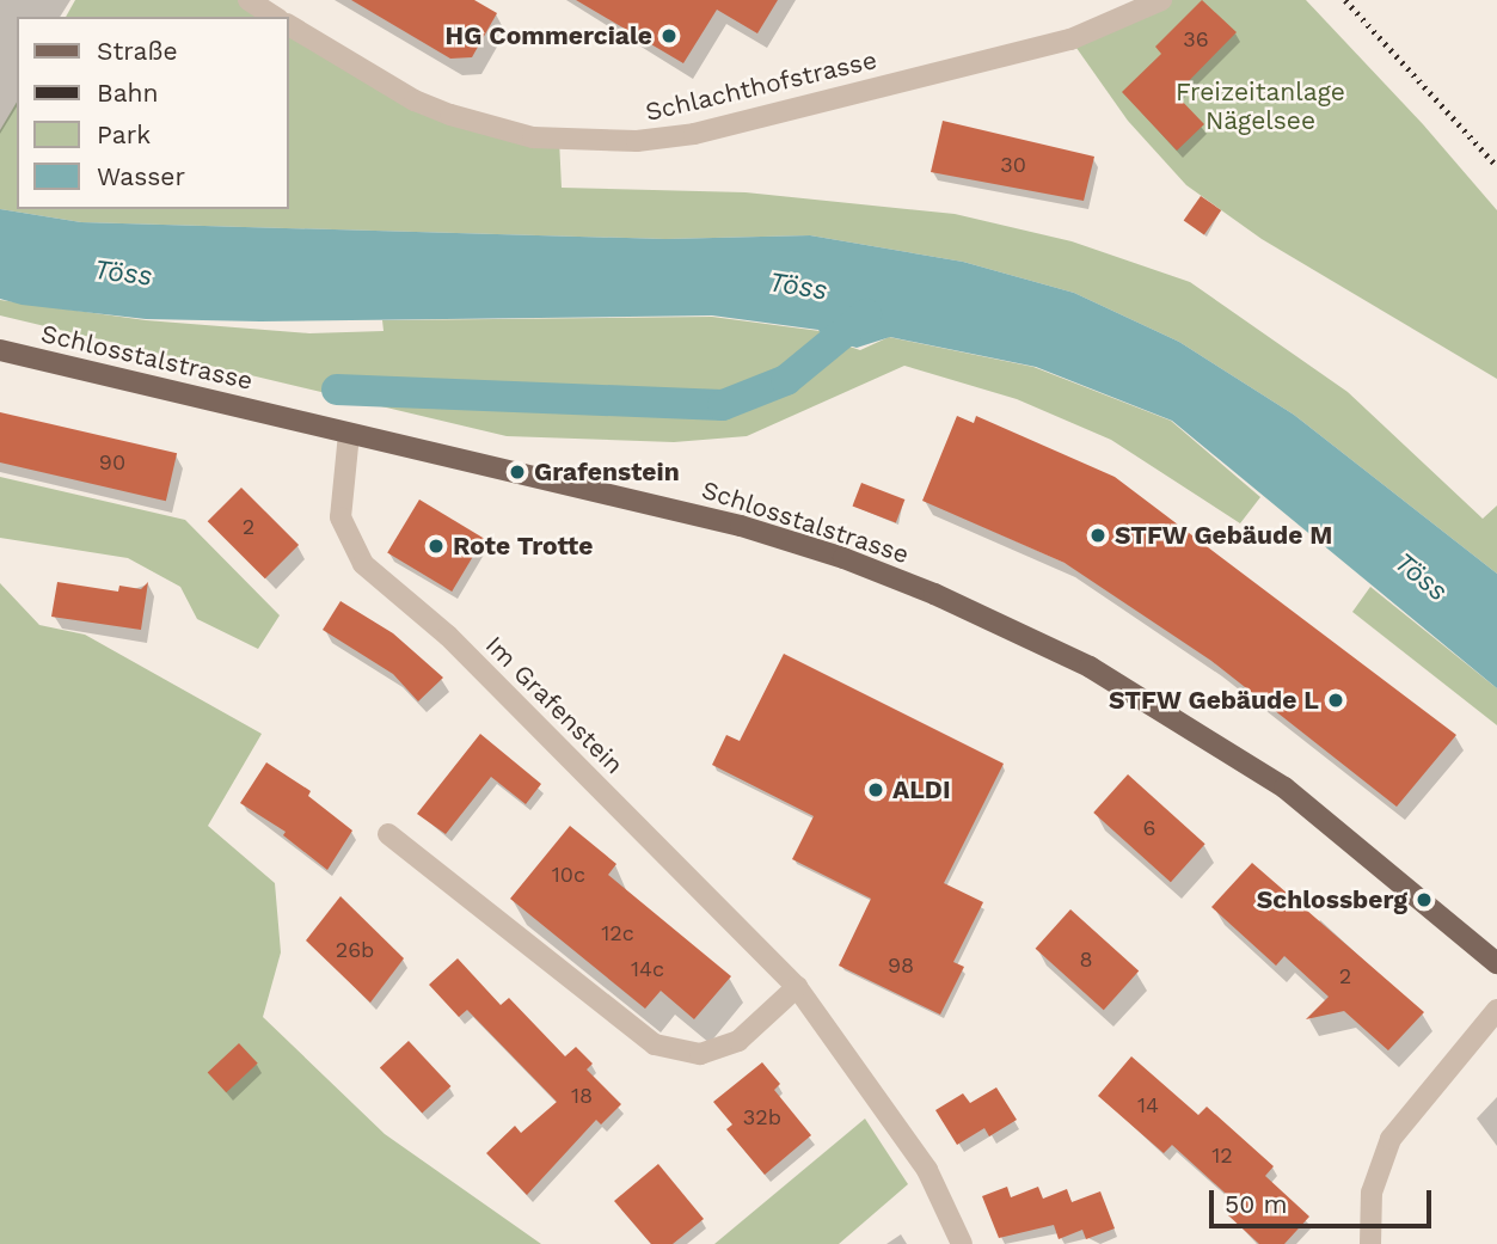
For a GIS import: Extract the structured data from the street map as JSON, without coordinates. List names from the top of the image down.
{
  "streets": {
    "main road": ["Schlosstalstrasse"],
    "street": ["Schlachthofstrasse", "Im Grafenstein"]
  },
  "crossings": [
    ["Schlosstalstrasse", "Im Grafenstein"]
  ],
  "water": ["Töss"],
  "parks": ["Freizeitanlage Nägelsee"],
  "places": [
    "HG Commerciale",
    "Grafenstein",
    "STFW Gebäude M",
    "Rote Trotte",
    "STFW Gebäude L",
    "ALDI",
    "Schlossberg"
  ],
  "house_numbers": [
    "36",
    "30",
    "90",
    "2",
    "6",
    "10c",
    "12c",
    "26b",
    "8",
    "98",
    "14c",
    "2",
    "18",
    "14",
    "32b",
    "12"
  ],
  "legend": [
    "Straße",
    "Bahn",
    "Park",
    "Wasser"
  ],
  "scale_bar": "50 m"
}
